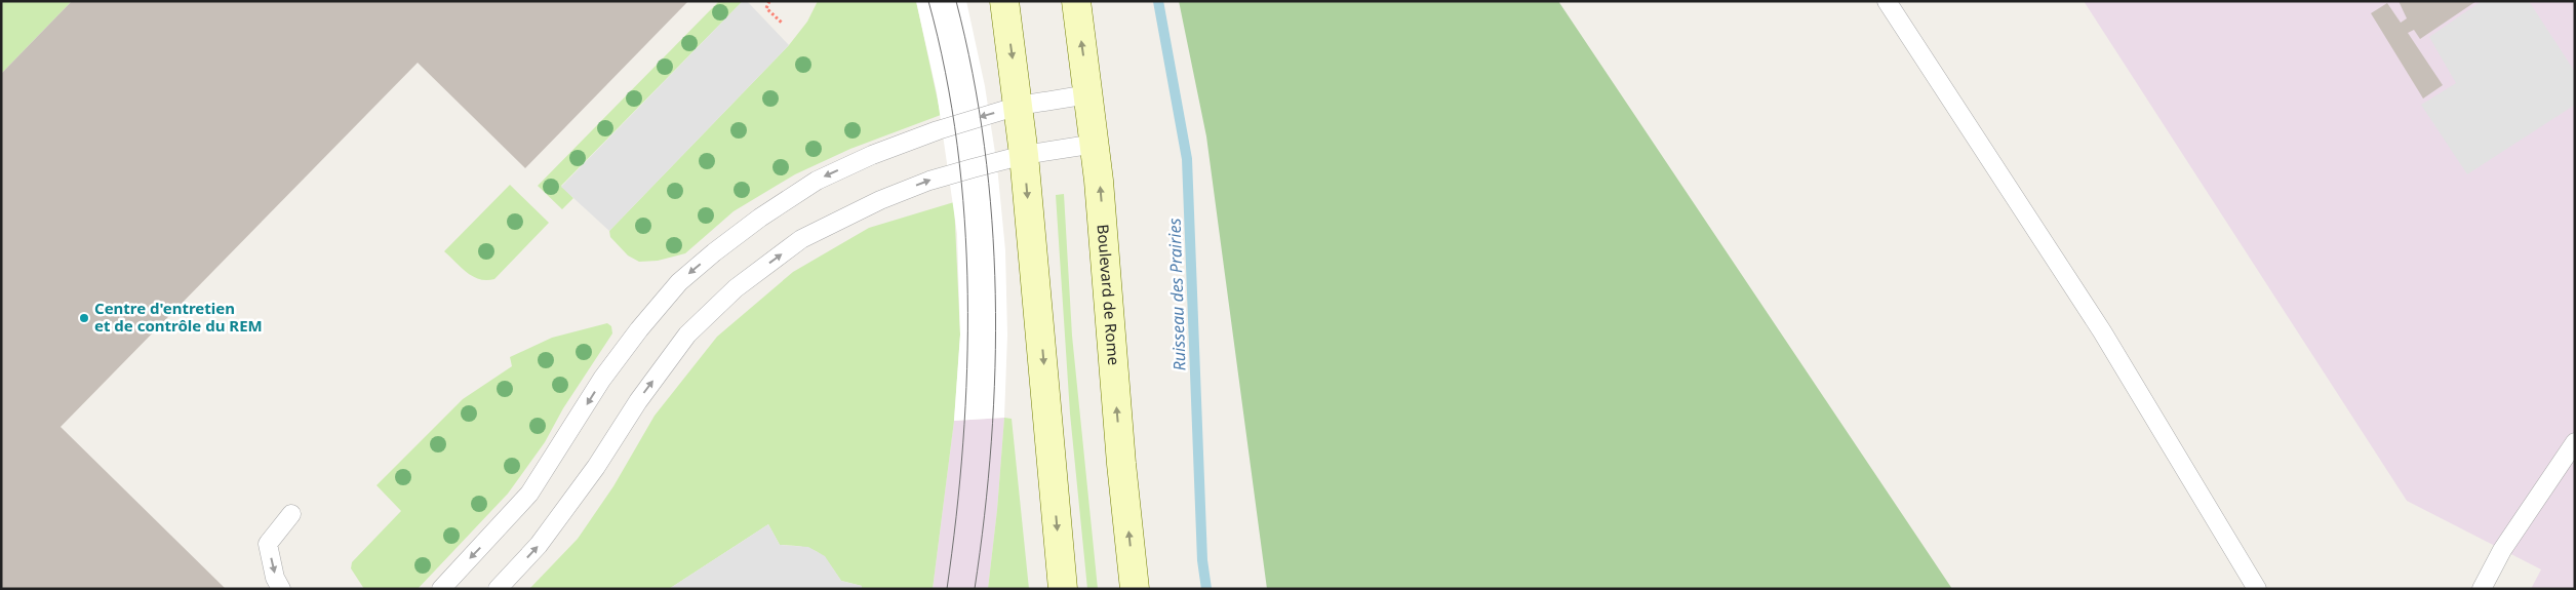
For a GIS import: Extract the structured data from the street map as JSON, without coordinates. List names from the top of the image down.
{
  "streets": {
    "main road": ["Boulevard de Rome"]
  },
  "water": ["Ruisseau des Prairies"],
  "places": ["Centre d'entretien et de contrôle du REM"]
}
